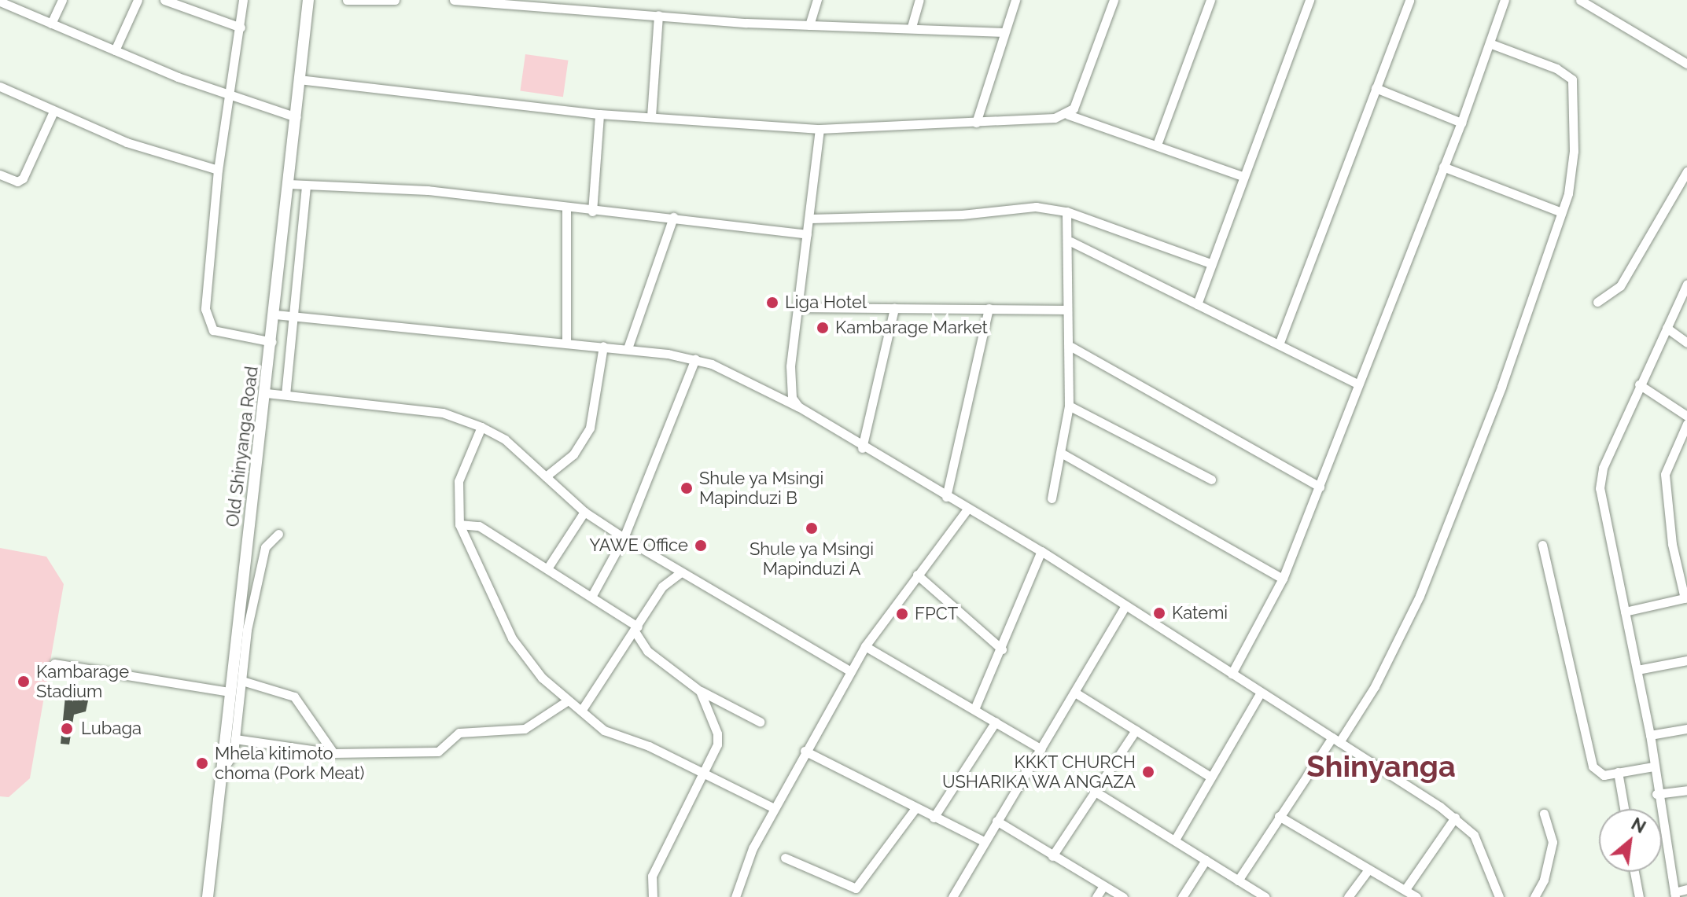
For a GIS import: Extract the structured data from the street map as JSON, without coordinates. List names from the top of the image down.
{
  "streets": {
    "main road": ["Old Shinyanga Road"]
  },
  "districts": ["Shinyanga"],
  "places": [
    "Liga Hotel",
    "Kambarage Market",
    "Shule ya Msingi Mapinduzi B",
    "Shule ya Msingi Mapinduzi A",
    "YAWE Office",
    "Katemi",
    "FPCT",
    "Kambarage Stadium",
    "Lubaga",
    "Mhela kitimoto choma (Pork Meat)",
    "KKKT CHURCH USHARIKA WA ANGAZA"
  ],
  "north": "top right"
}
